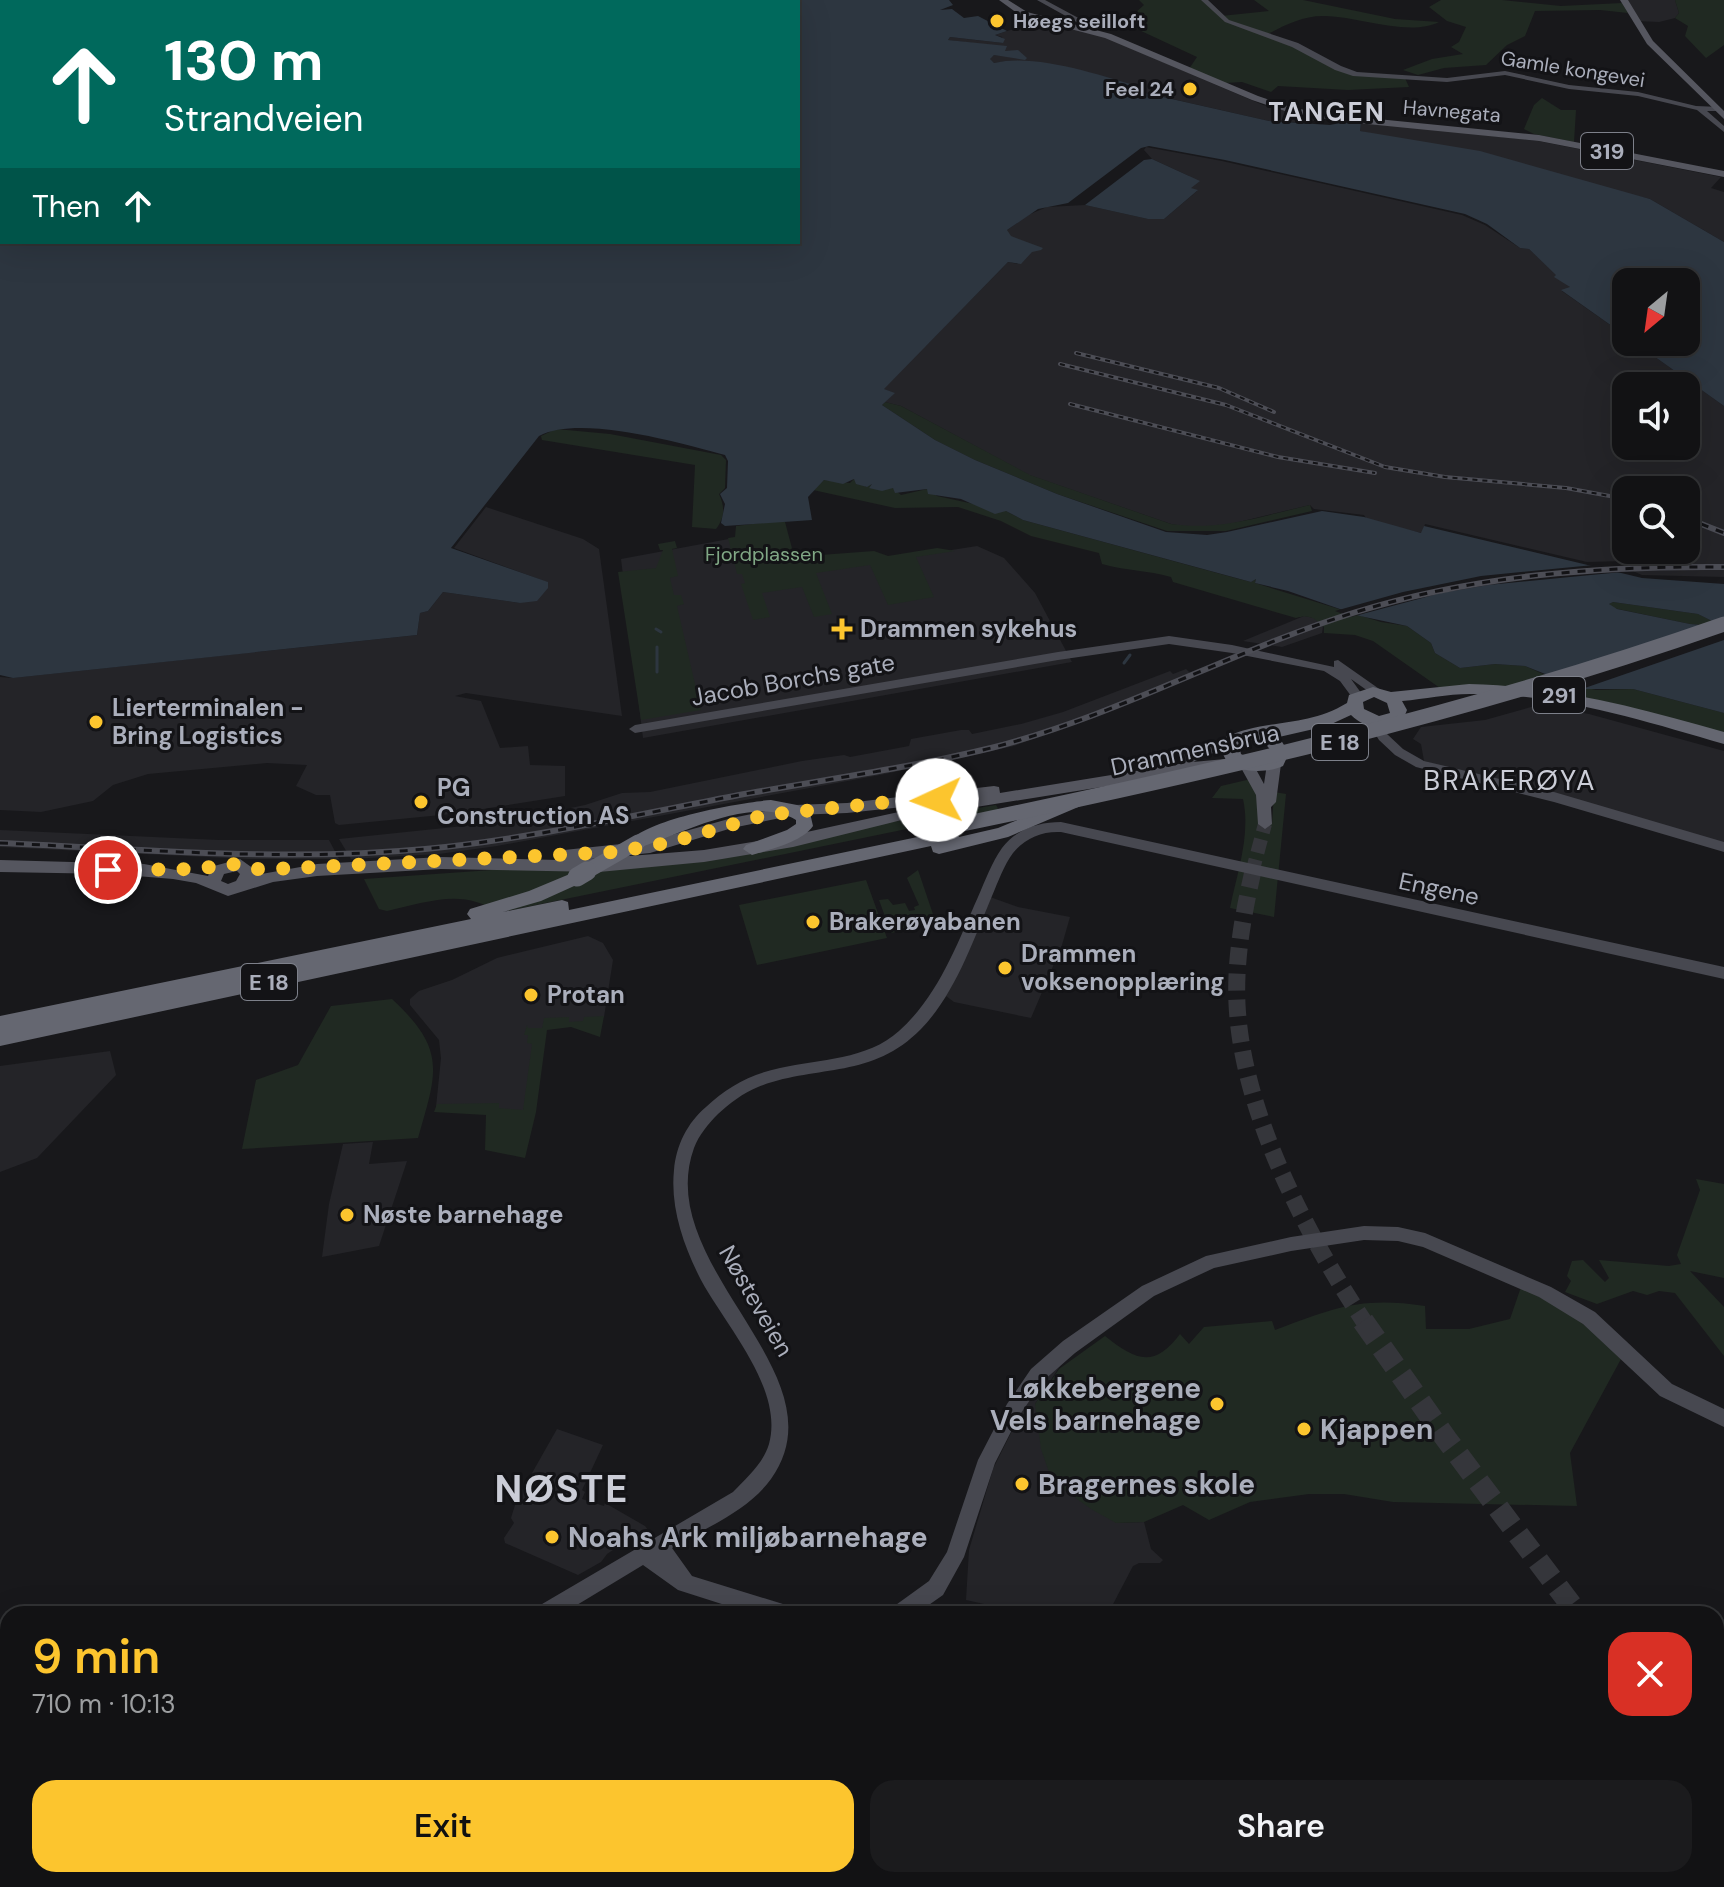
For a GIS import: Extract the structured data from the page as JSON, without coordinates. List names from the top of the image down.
{
  "streets": {
    "highway": ["291", "E 18", "Drammensbrua"],
    "main road": [
      "Gamle kongevei",
      "Havnegata",
      "319",
      "Jacob Borchs gate",
      "Engene",
      "Nøsteveien"
    ]
  },
  "crossings": [
    ["Jacob Borchs gate", "291"],
    ["291", "E 18"],
    ["E 18", "Drammensbrua"],
    ["Engene", "Nøsteveien"]
  ],
  "districts": ["TANGEN", "BRAKERØYA", "NØSTE"],
  "parks": ["Fjordplassen"],
  "places": {
    "other": [
      "Høegs seilloft",
      "Feel 24",
      "Lierterminalen - Bring Logistics",
      "PG Construction AS",
      "Brakerøyabanen",
      "Drammen voksenopplæring",
      "Protan",
      "Nøste barnehage",
      "Løkkebergene Vels barnehage",
      "Kjappen",
      "Bragernes skole",
      "Noahs Ark miljøbarnehage"
    ],
    "health": ["Drammen sykehus"]
  },
  "north": "bottom left",
  "page": {
    "turn": ["130 m", "Strandveien"],
    "then": "Then",
    "heading": ["9 min", "710 m · 10:13"],
    "buttons": ["Exit", "Share"]
  }
}
